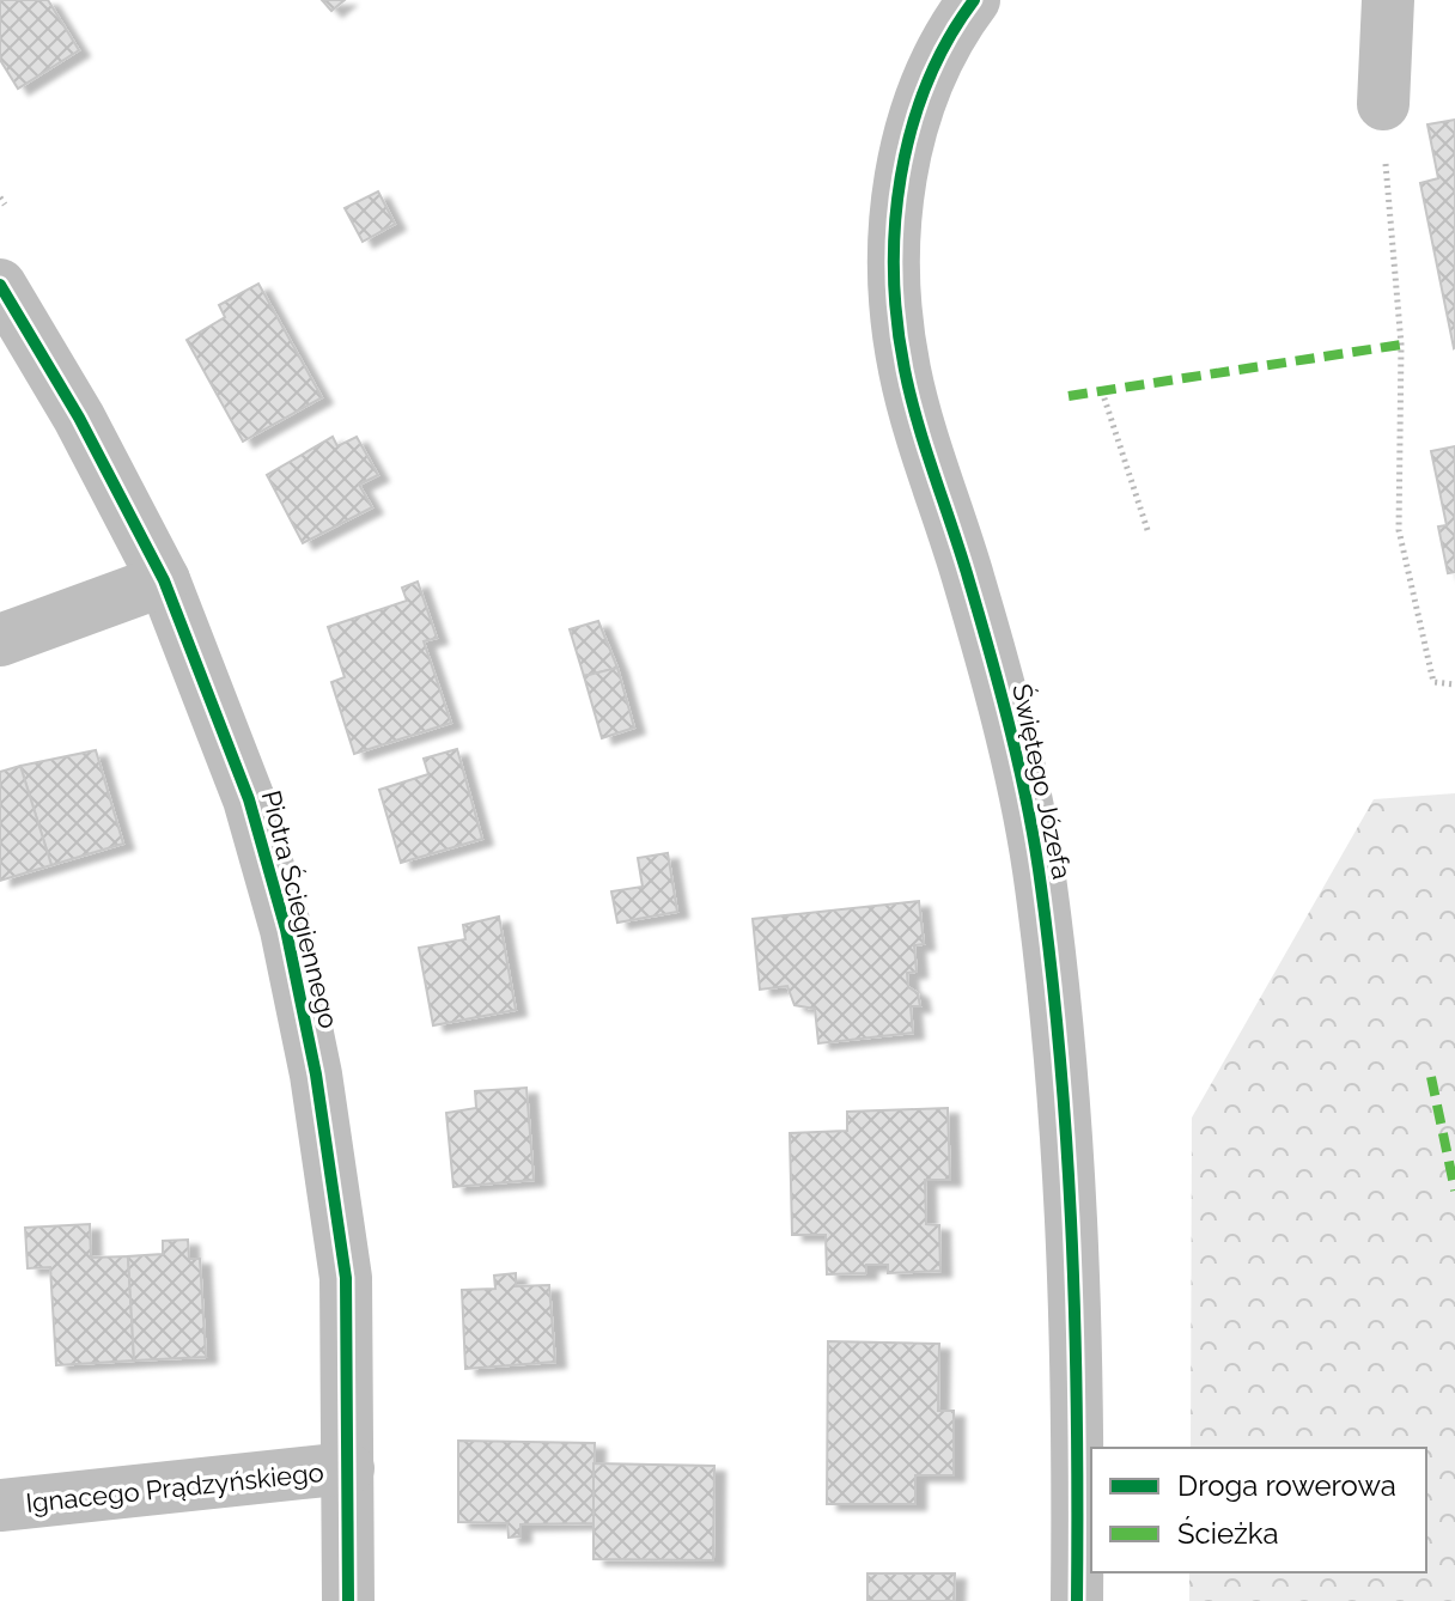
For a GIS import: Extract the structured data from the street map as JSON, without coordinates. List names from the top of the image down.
{
  "streets": {
    "street": ["Świętego Józefa", "Piotra Ściegiennego", "Ignacego Prądzyńskiego"]
  },
  "crossings": [
    ["Piotra Ściegiennego", "Ignacego Prądzyńskiego"]
  ],
  "legend": ["Droga rowerowa", "Ścieżka"]
}
